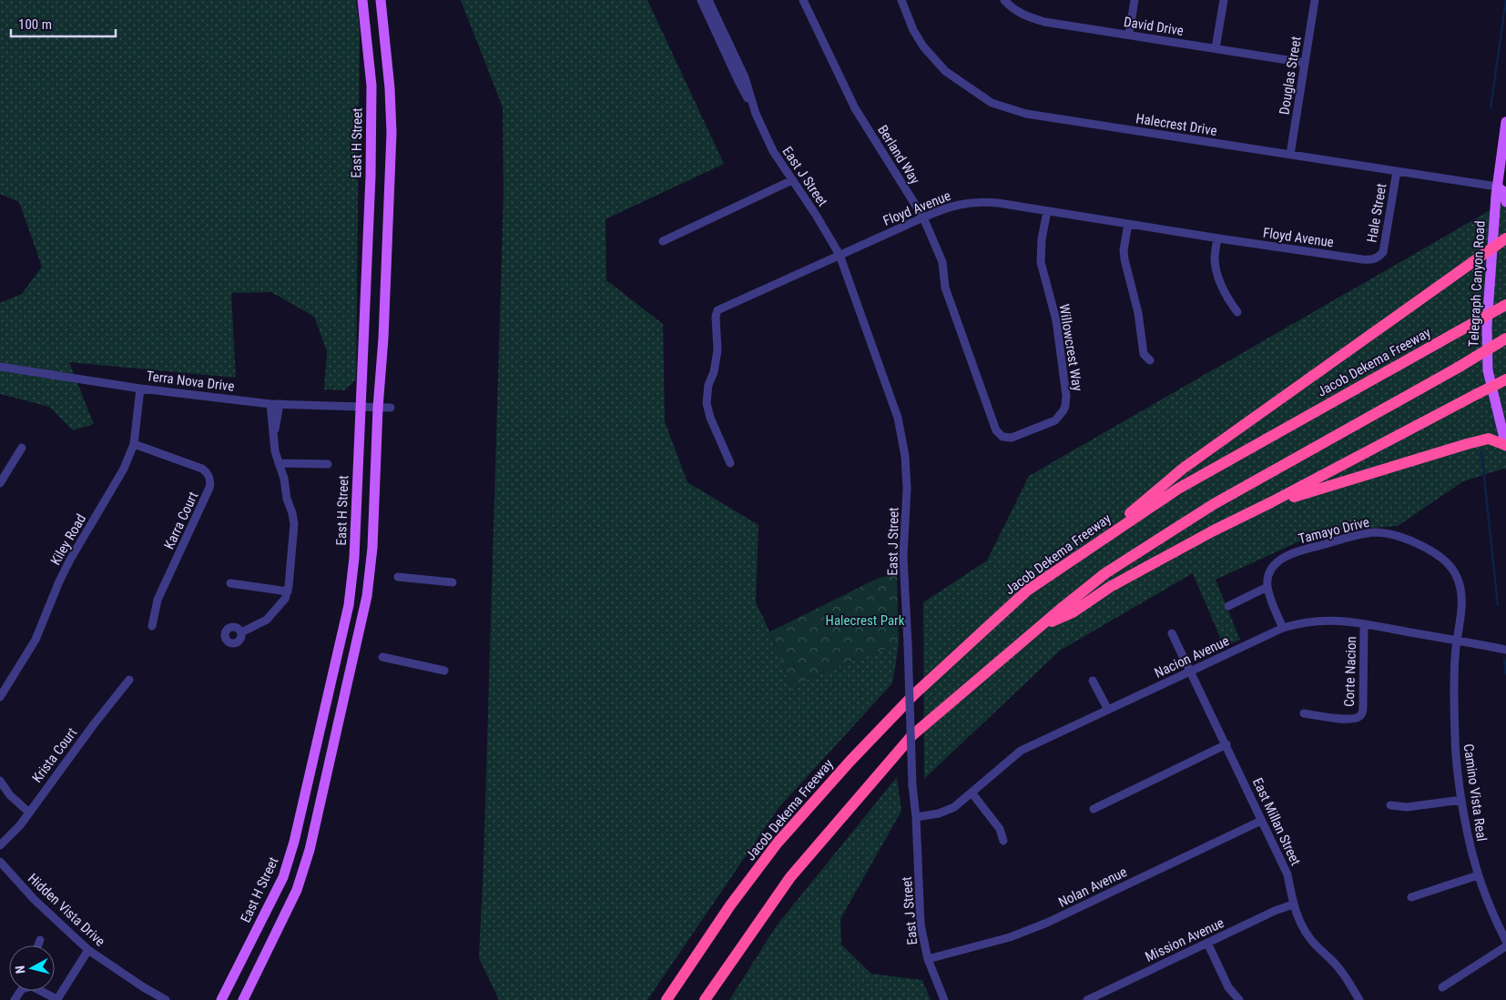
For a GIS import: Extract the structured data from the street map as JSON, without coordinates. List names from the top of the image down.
{
  "streets": {
    "highway": ["Jacob Dekema Freeway"],
    "main road": ["East H Street", "Telegraph Canyon Road"],
    "street": [
      "David Drive",
      "Douglas Street",
      "Halecrest Drive",
      "Berland Way",
      "East J Street",
      "Floyd Avenue",
      "Hale Street",
      "Willowcrest Way",
      "Terra Nova Drive",
      "Karra Court",
      "Tamayo Drive",
      "Kiley Road",
      "Nacion Avenue",
      "Corte Nacion",
      "Krista Court",
      "Camino Vista Real",
      "East Millan Street",
      "Nolan Avenue",
      "Hidden Vista Drive",
      "Mission Avenue"
    ]
  },
  "crossings": [
    ["David Drive", "Douglas Street"],
    ["Douglas Street", "Halecrest Drive"],
    ["Halecrest Drive", "Hale Street"],
    ["Halecrest Drive", "Telegraph Canyon Road"],
    ["East H Street", "Terra Nova Drive"],
    ["Berland Way", "Floyd Avenue"],
    ["Berland Way", "Willowcrest Way"],
    ["East J Street", "Floyd Avenue"],
    ["East J Street", "Nacion Avenue"],
    ["East J Street", "Nolan Avenue"],
    ["Floyd Avenue", "Hale Street"],
    ["Floyd Avenue", "Willowcrest Way"],
    ["Terra Nova Drive", "Kiley Road"],
    ["Karra Court", "Kiley Road"],
    ["Tamayo Drive", "Nacion Avenue"],
    ["Tamayo Drive", "Camino Vista Real"],
    ["Nacion Avenue", "Corte Nacion"],
    ["Nacion Avenue", "Camino Vista Real"],
    ["Nacion Avenue", "East Millan Street"],
    ["East Millan Street", "Nolan Avenue"],
    ["East Millan Street", "Mission Avenue"]
  ],
  "parks": ["Halecrest Park"],
  "scale_bar": "100 m",
  "north": "left"
}
